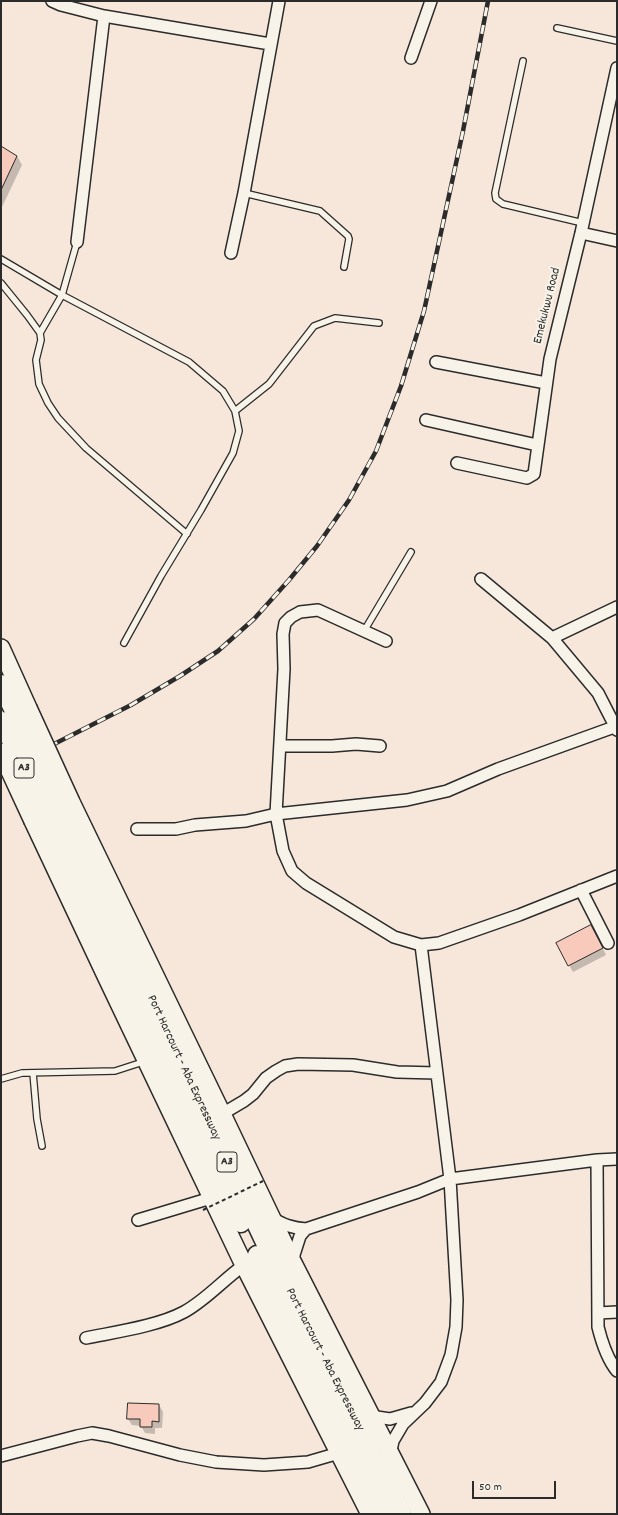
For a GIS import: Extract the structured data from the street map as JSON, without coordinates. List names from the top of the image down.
{
  "streets": {
    "highway": ["A3", "Port Harcourt - Aba Expressway"],
    "street": ["Emekukwu Road"]
  },
  "scale_bar": "50 m"
}
